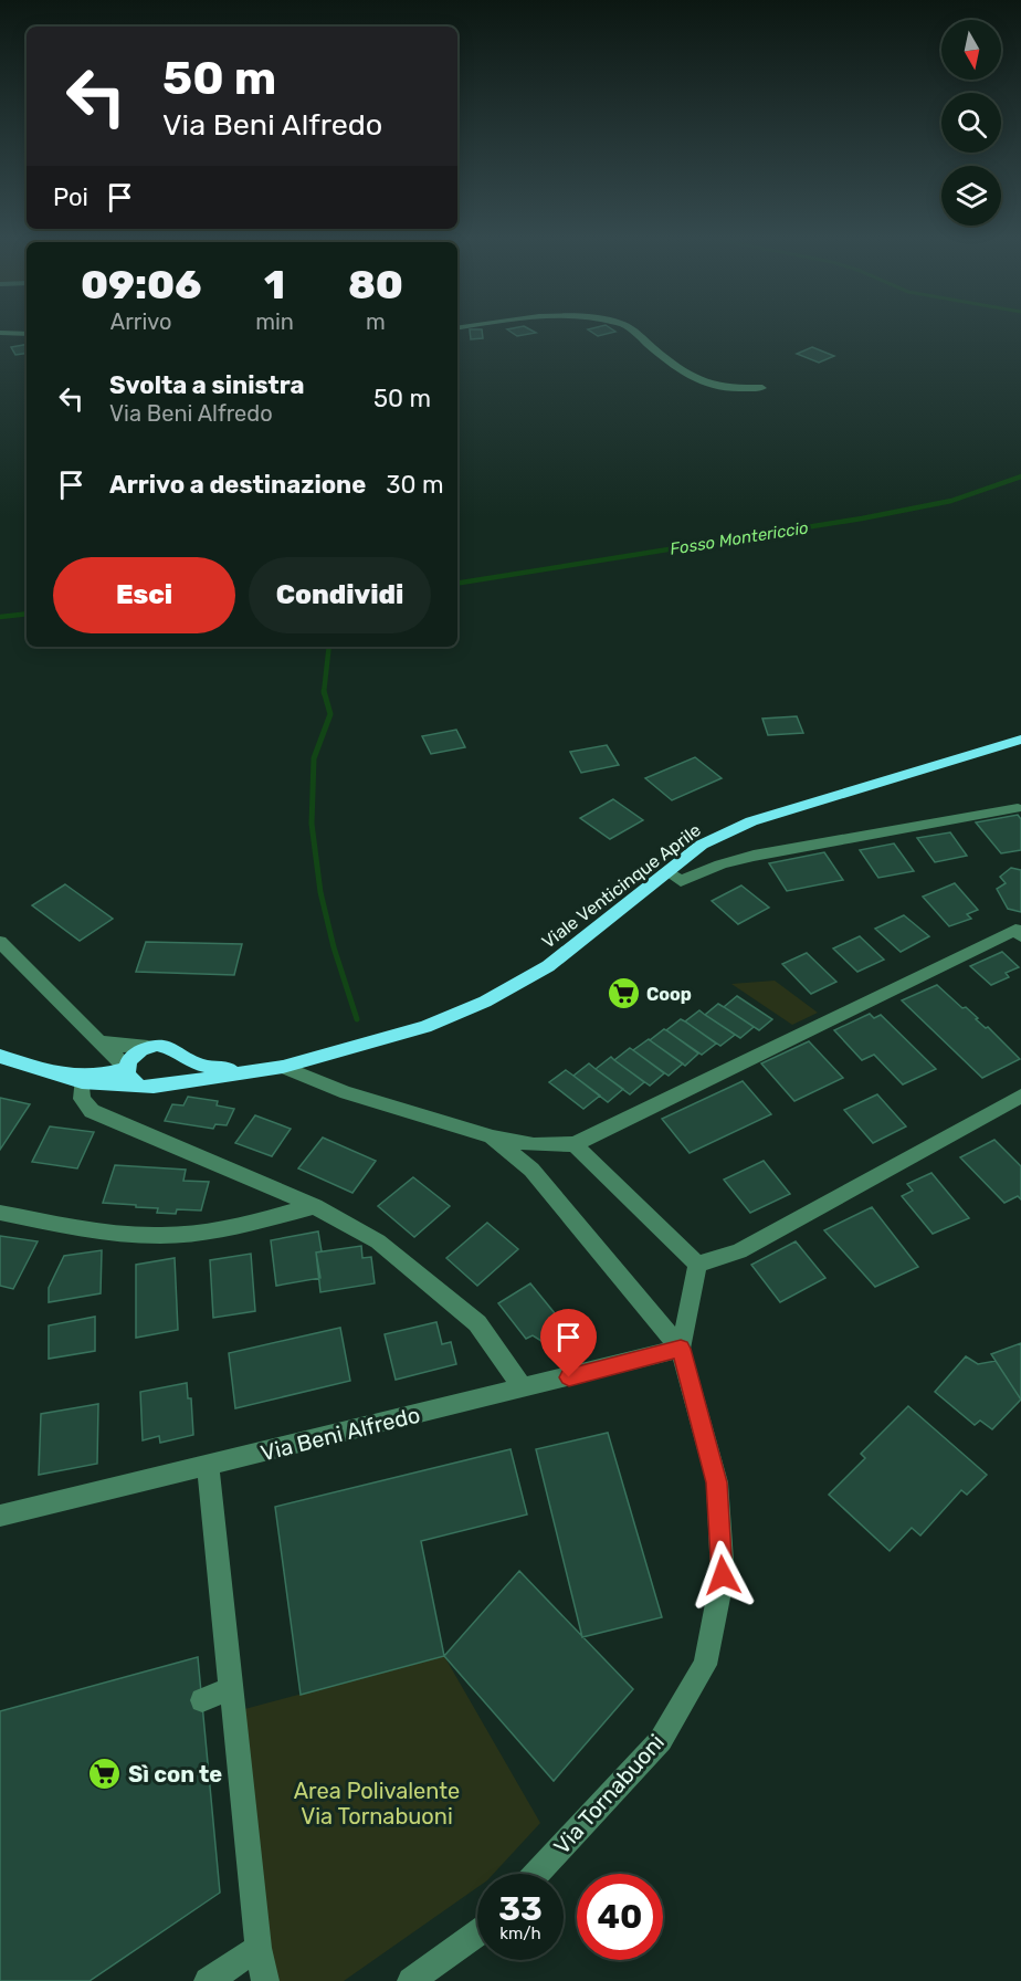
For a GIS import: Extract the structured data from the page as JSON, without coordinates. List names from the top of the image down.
{
  "streets": {
    "main road": ["Viale Venticinque Aprile"],
    "street": ["Via Beni Alfredo", "Via Tornabuoni"]
  },
  "crossings": [
    ["Via Beni Alfredo", "Via Tornabuoni"]
  ],
  "water": ["Fosso Montericcio"],
  "parks": ["Area Polivalente Via Tornabuoni"],
  "places": {
    "supermarket": ["Coop", "Sì con te"]
  },
  "north": "bottom",
  "page": {
    "turn": ["50 m", "Via Beni Alfredo"],
    "then": "Poi",
    "eta": [
      "09:06",
      "Arrivo",
      "1",
      "min",
      "80",
      "m"
    ],
    "list": [
      {
        "name": "Svolta a sinistra",
        "note": "Via Beni Alfredo",
        "value": "50 m"
      },
      {
        "name": "Arrivo a destinazione",
        "value": "30 m"
      }
    ],
    "buttons": ["Esci", "Condividi"],
    "speed": "33 km/h",
    "limit": "40"
  }
}
